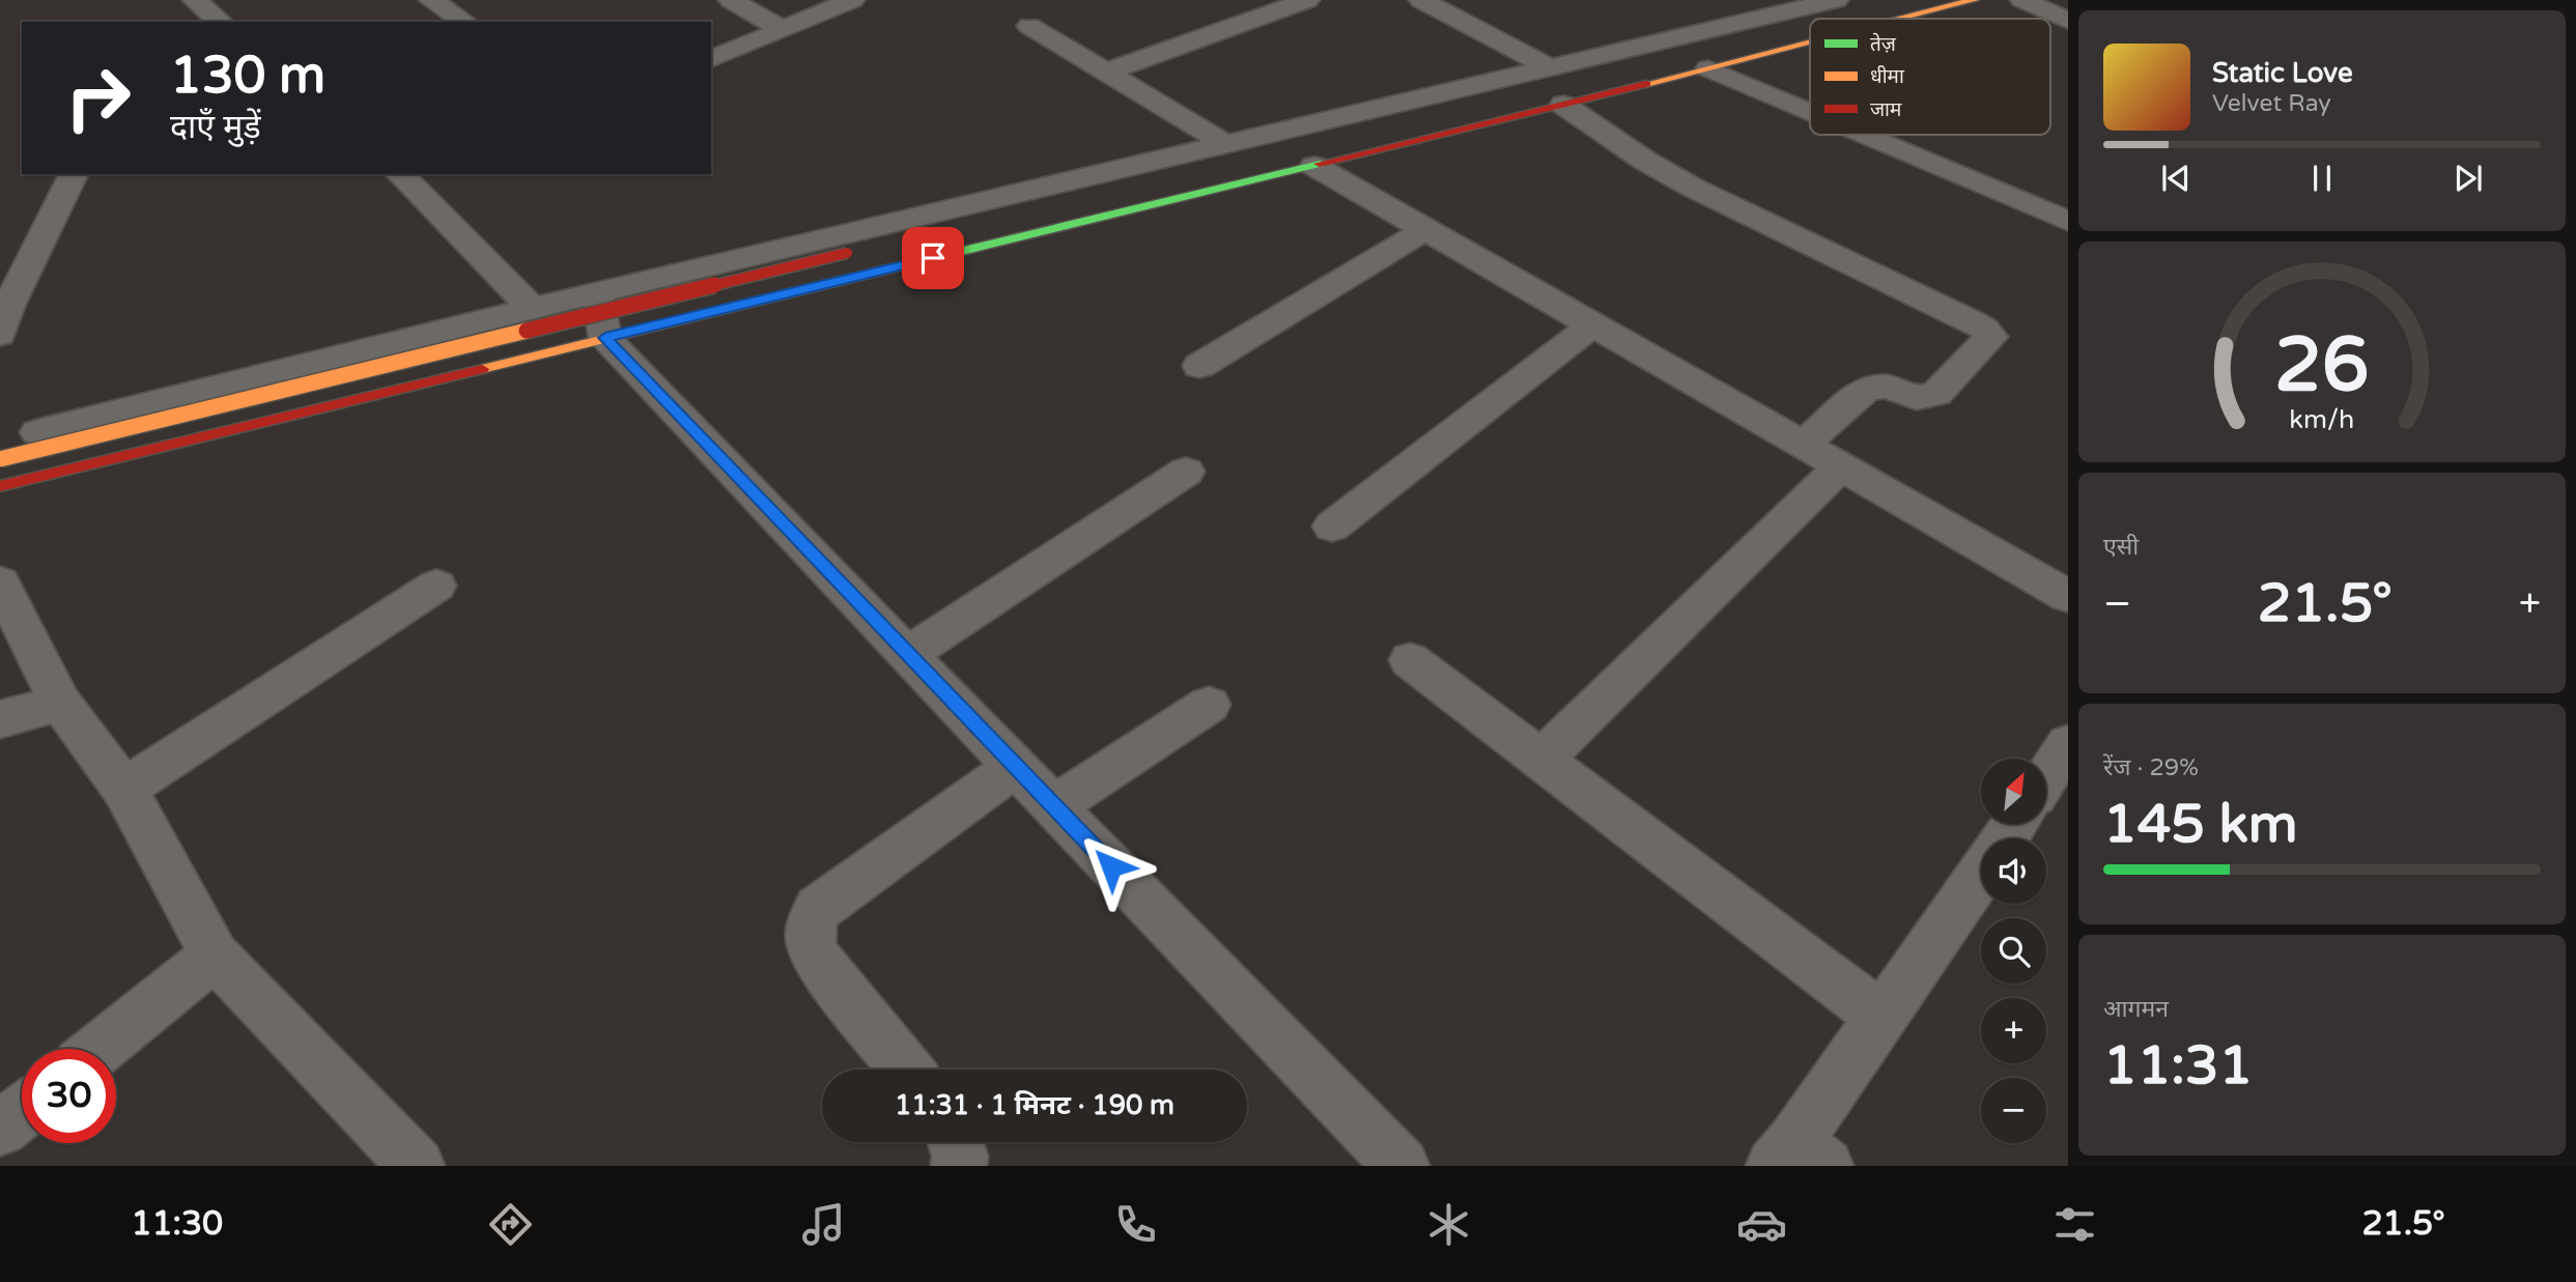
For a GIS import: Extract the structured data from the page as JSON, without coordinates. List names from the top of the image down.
{
  "legend": ["तेज़", "धीमा", "जाम"],
  "north": "top right",
  "page": {
    "turn": ["130 m", "दाएँ मुड़ें"],
    "song": ["Static Love", "Velvet Ray"],
    "tile": [
      "एसी",
      ["रेंज · 29%", "145 km"],
      ["आगमन", "11:31"]
    ],
    "heat": ["−", "21.5°", "+"],
    "map_buttons": ["+", "−"],
    "limit": "30",
    "trip": "11:31 · 1 मिनट · 190 m",
    "tabs": ["11:30", "21.5°"],
    "gauge": ["26", "km/h"]
  }
}
